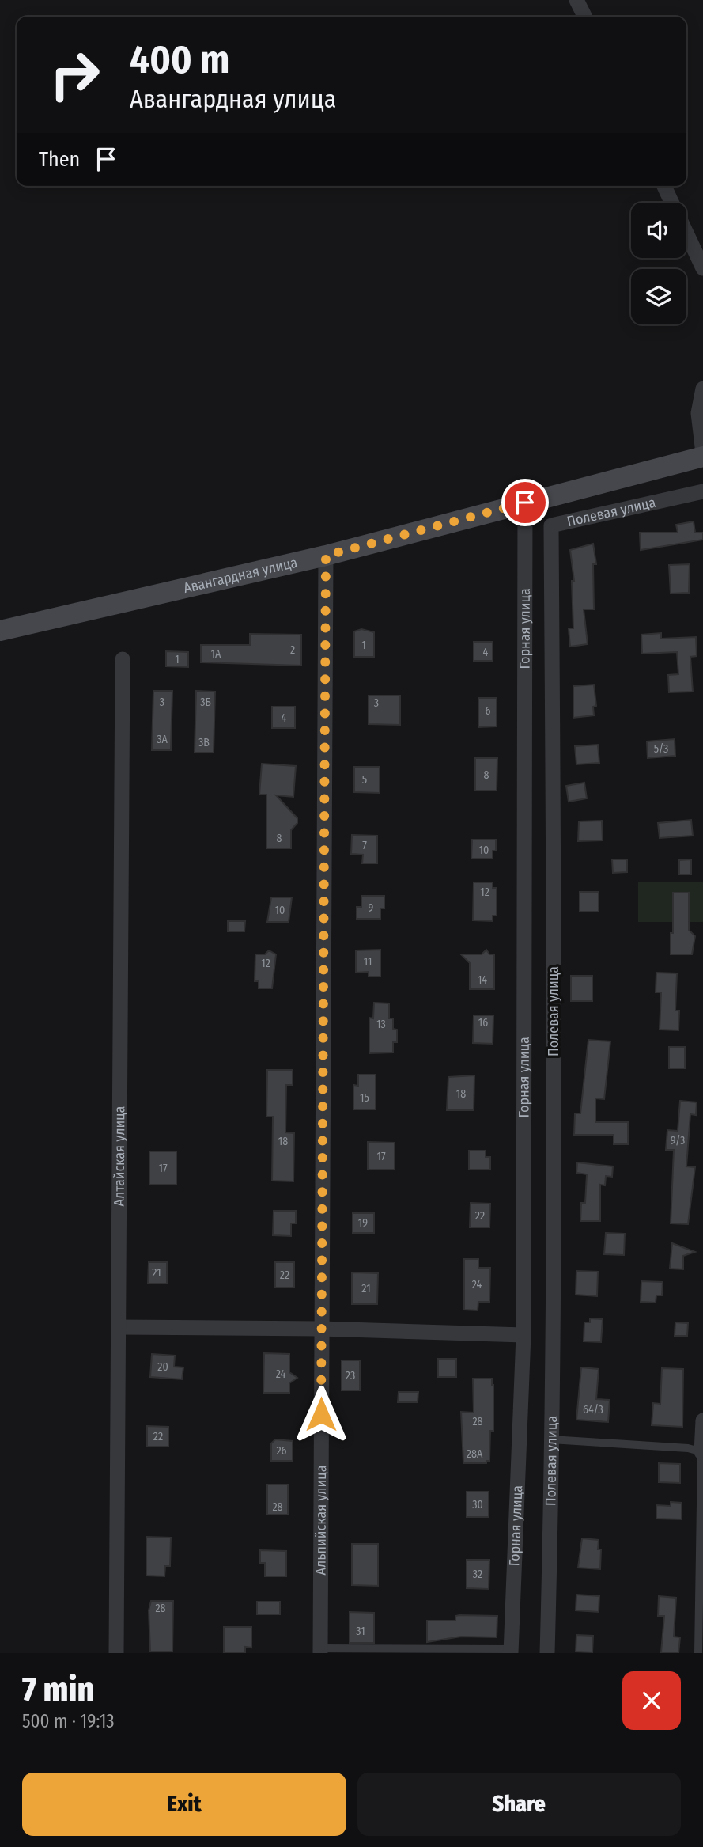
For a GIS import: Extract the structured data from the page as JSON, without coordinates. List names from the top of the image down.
{
  "streets": {
    "main road": ["Авангардная улица"],
    "street": [
      "Полевая улица",
      "Горная улица",
      "Алтайская улица",
      "Альпийская улица"
    ]
  },
  "crossings": [
    ["Авангардная улица", "Горная улица"],
    ["Авангардная улица", "Альпийская улица"]
  ],
  "house_numbers": [
    "1",
    "2",
    "4",
    "1А",
    "1",
    "3",
    "3Б",
    "3",
    "6",
    "4",
    "3А",
    "3В",
    "5/3",
    "8",
    "5",
    "8",
    "7",
    "10",
    "12",
    "9",
    "10",
    "11",
    "12",
    "14",
    "16",
    "13",
    "18",
    "15",
    "9/3",
    "18",
    "17",
    "17",
    "22",
    "19",
    "21",
    "22",
    "24",
    "21",
    "20",
    "24",
    "23",
    "64/3",
    "28",
    "22",
    "26",
    "28А",
    "30",
    "28",
    "32",
    "28",
    "31"
  ],
  "page": {
    "turn": ["400 m", "Авангардная улица"],
    "then": "Then",
    "heading": ["7 min", "500 m · 19:13"],
    "buttons": ["Exit", "Share"]
  }
}
